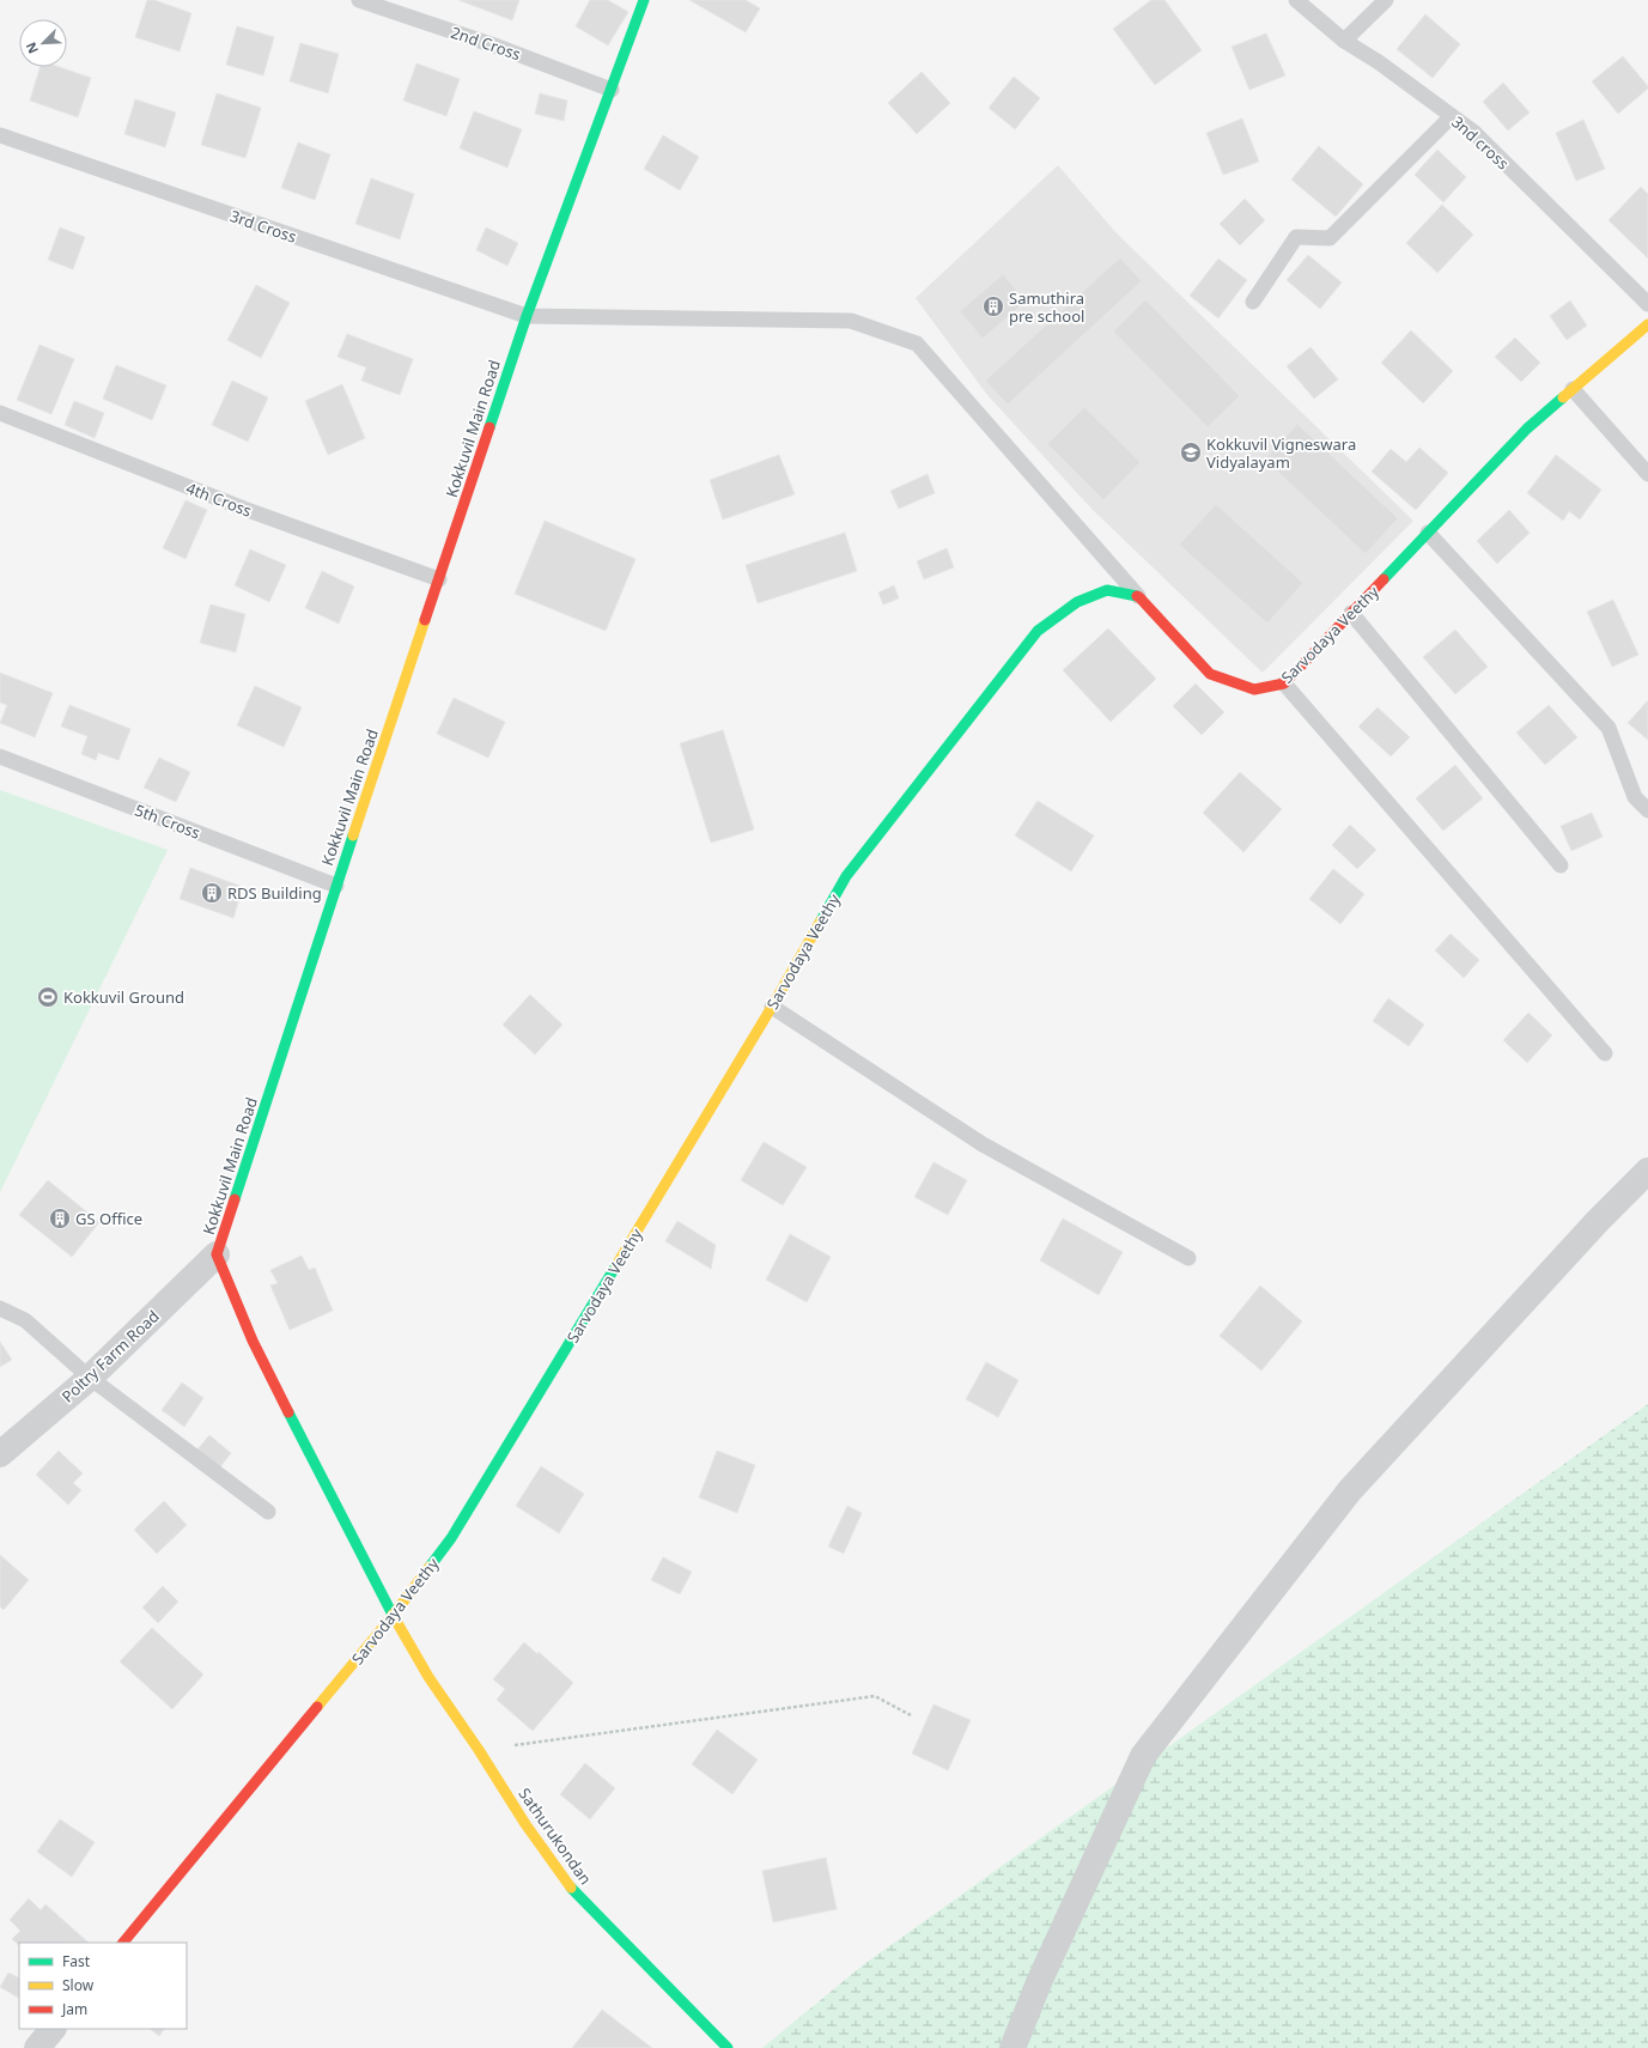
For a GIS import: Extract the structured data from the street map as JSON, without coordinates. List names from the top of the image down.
{
  "streets": {
    "street": [
      "Kokkuvil Main Road",
      "Sarvodaya Veethy",
      "Poltry Farm Road",
      "Sathurukondan"
    ],
    "lane": [
      "2nd Cross",
      "3nd cross",
      "3rd Cross",
      "4th Cross",
      "5th Cross"
    ]
  },
  "crossings": [
    ["2nd Cross", "Kokkuvil Main Road"],
    ["3rd Cross", "Kokkuvil Main Road"],
    ["3rd Cross", "Sarvodaya Veethy"],
    ["Kokkuvil Main Road", "4th Cross"],
    ["Kokkuvil Main Road", "Sarvodaya Veethy"],
    ["Kokkuvil Main Road", "5th Cross"],
    ["Kokkuvil Main Road", "Poltry Farm Road"],
    ["Kokkuvil Main Road", "Sathurukondan"],
    ["Sarvodaya Veethy", "Sathurukondan"]
  ],
  "places": {
    "building": ["Samuthira pre school", "RDS Building", "GS Office"],
    "school or university": ["Kokkuvil Vigneswara Vidyalayam"],
    "sports": ["Kokkuvil Ground"]
  },
  "legend": ["Fast", "Slow", "Jam"],
  "north": "bottom left"
}
